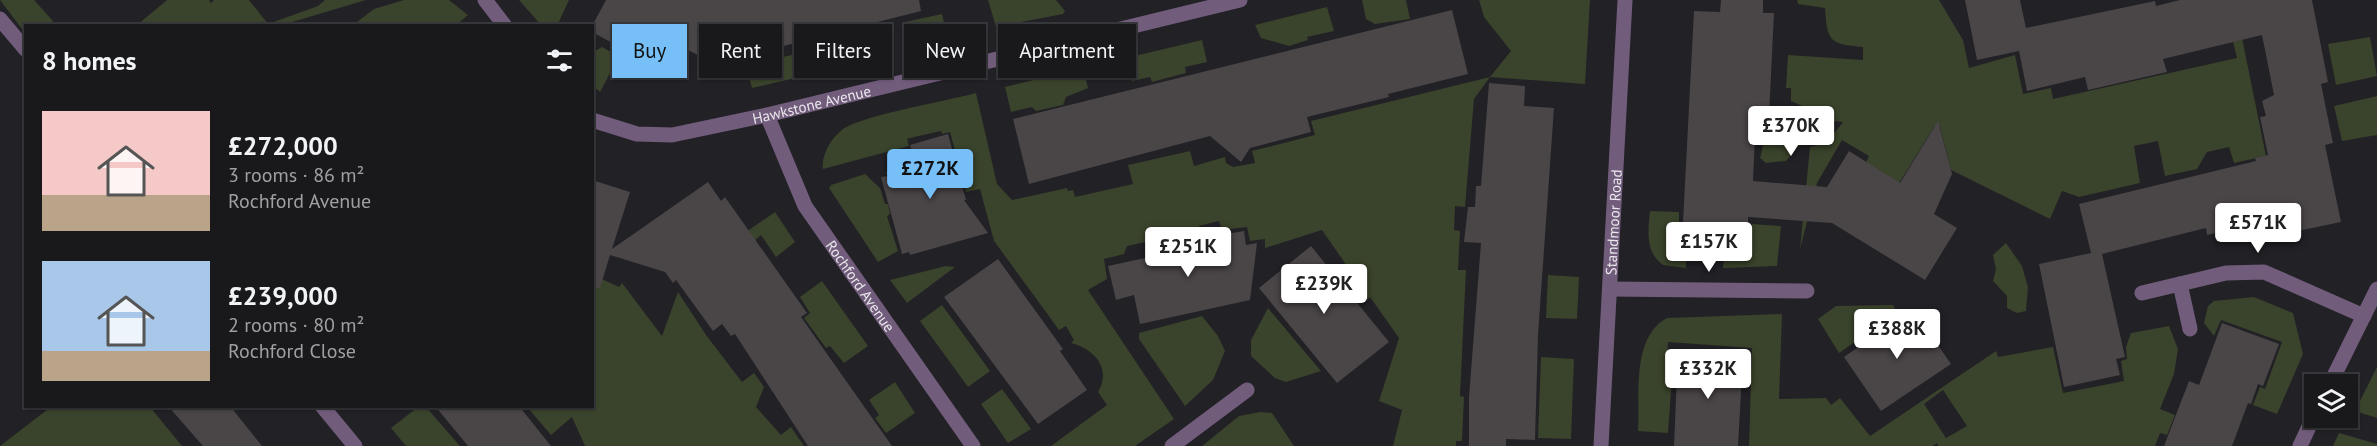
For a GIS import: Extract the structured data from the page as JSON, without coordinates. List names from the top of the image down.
{
  "streets": {
    "street": ["Hawkstone Avenue", "Standmoor Road", "Rochford Avenue"]
  },
  "crossings": [
    ["Hawkstone Avenue", "Rochford Avenue"]
  ],
  "page": {
    "chip": [
      "Buy",
      "Rent",
      "Filters",
      "New",
      "Apartment"
    ],
    "heading": "8 homes",
    "list": [
      {
        "name": "£272,000",
        "note": "3 rooms · 86 m² · Rochford Avenue"
      },
      {
        "name": "£239,000",
        "note": "2 rooms · 80 m² · Rochford Close"
      }
    ],
    "price": [
      "£370K",
      "£272K",
      "£571K",
      "£157K",
      "£251K",
      "£239K",
      "£388K",
      "£332K"
    ]
  }
}
